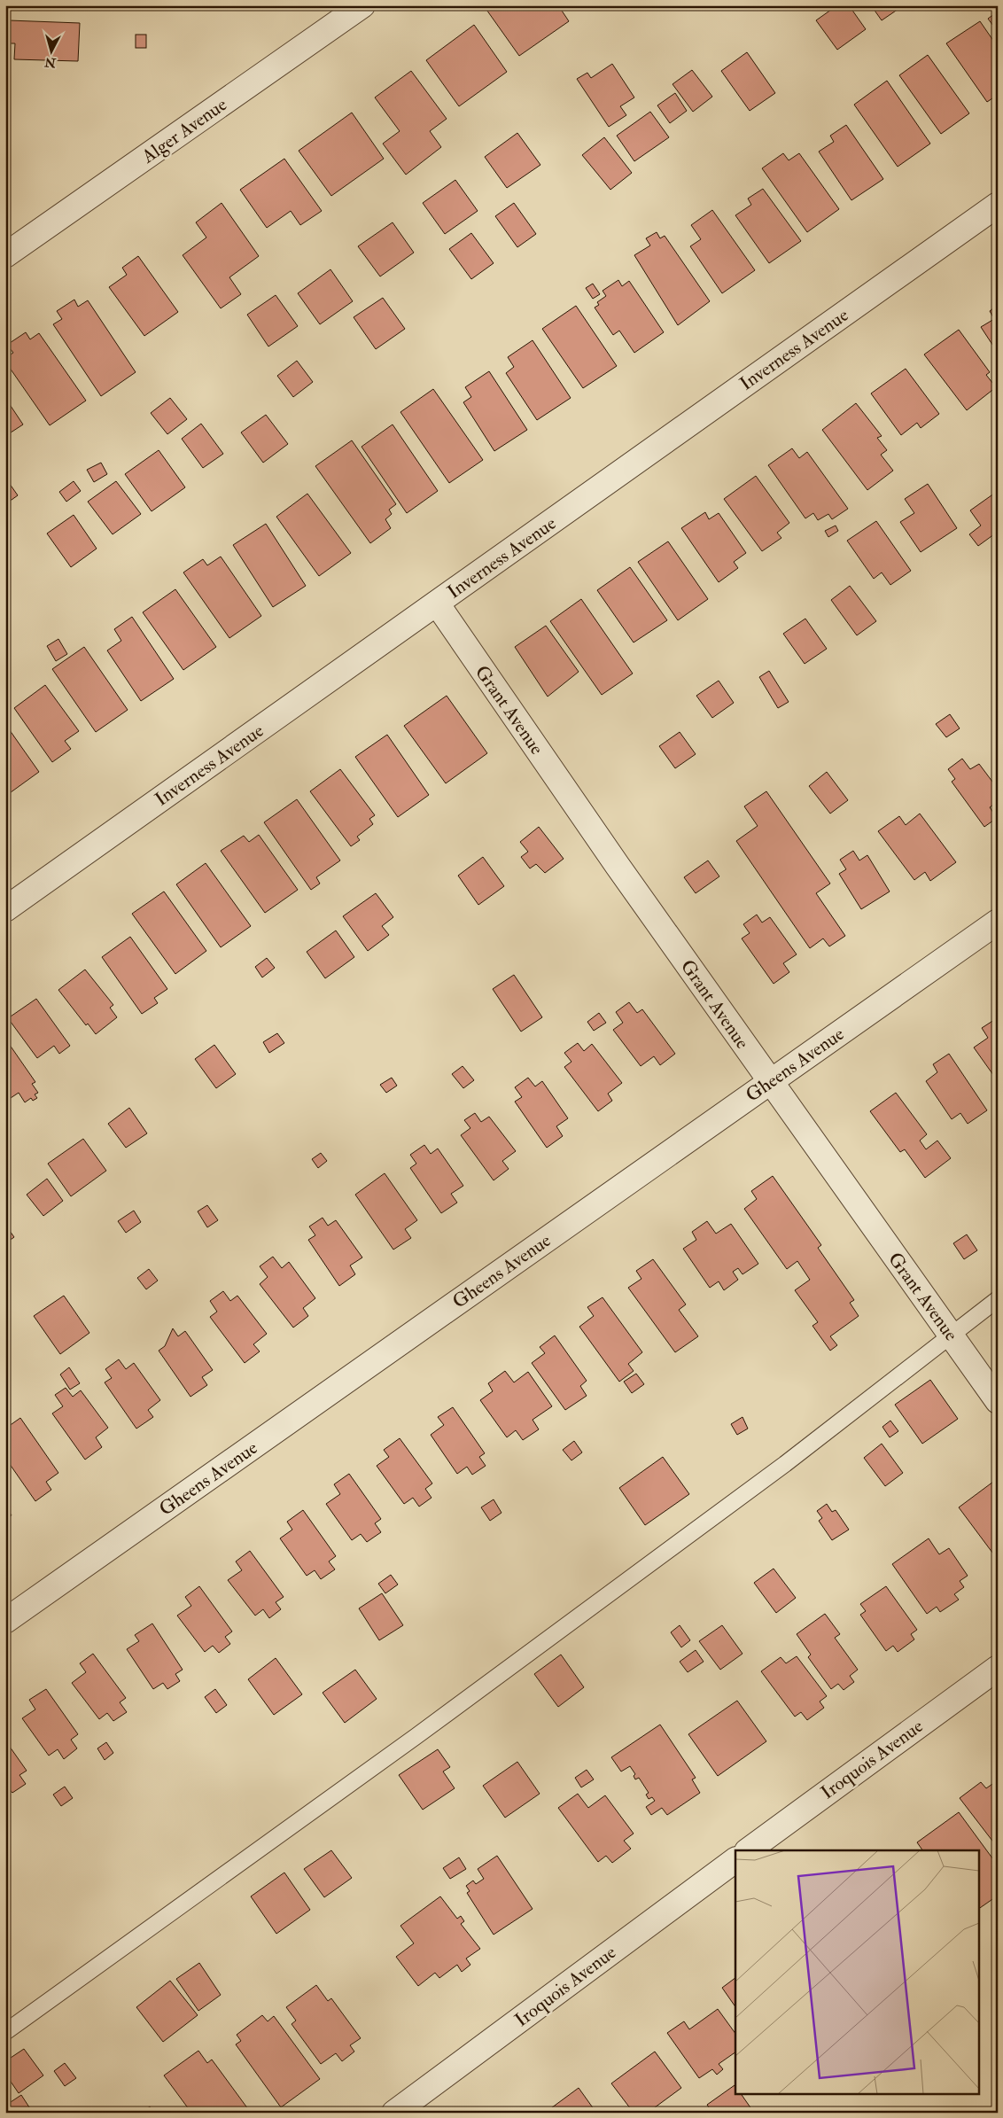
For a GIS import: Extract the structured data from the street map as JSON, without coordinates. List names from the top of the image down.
{
  "streets": {
    "street": [
      "Alger Avenue",
      "Inverness Avenue",
      "Grant Avenue",
      "Gheens Avenue",
      "Iroquois Avenue"
    ]
  },
  "crossings": [
    ["Inverness Avenue", "Grant Avenue"],
    ["Grant Avenue", "Gheens Avenue"]
  ],
  "north": "bottom"
}
